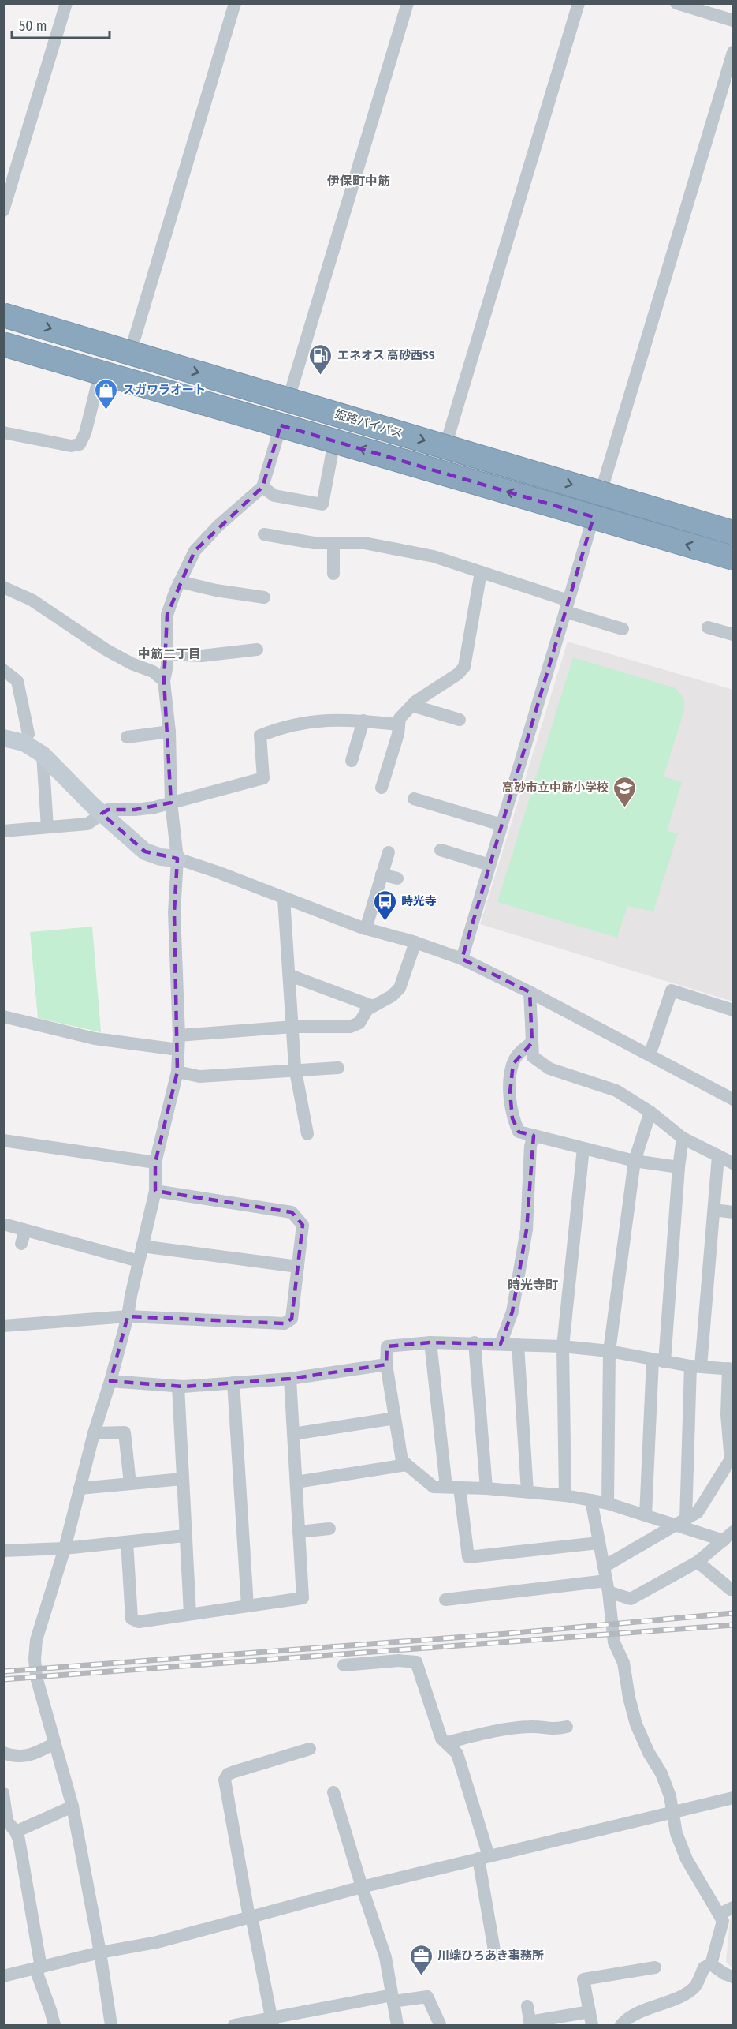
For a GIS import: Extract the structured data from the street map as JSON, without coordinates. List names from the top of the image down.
{
  "streets": {
    "highway": ["姫路バイパス"]
  },
  "districts": ["伊保町中筋", "中筋二丁目", "時光寺町"],
  "places": {
    "fuel station": ["エネオス 高砂西SS"],
    "shop": ["スガワラオート"],
    "school or university": ["高砂市立中筋小学校"],
    "bus stop": ["時光寺"],
    "office": ["川端ひろあき事務所"]
  },
  "scale_bar": "50 m"
}
